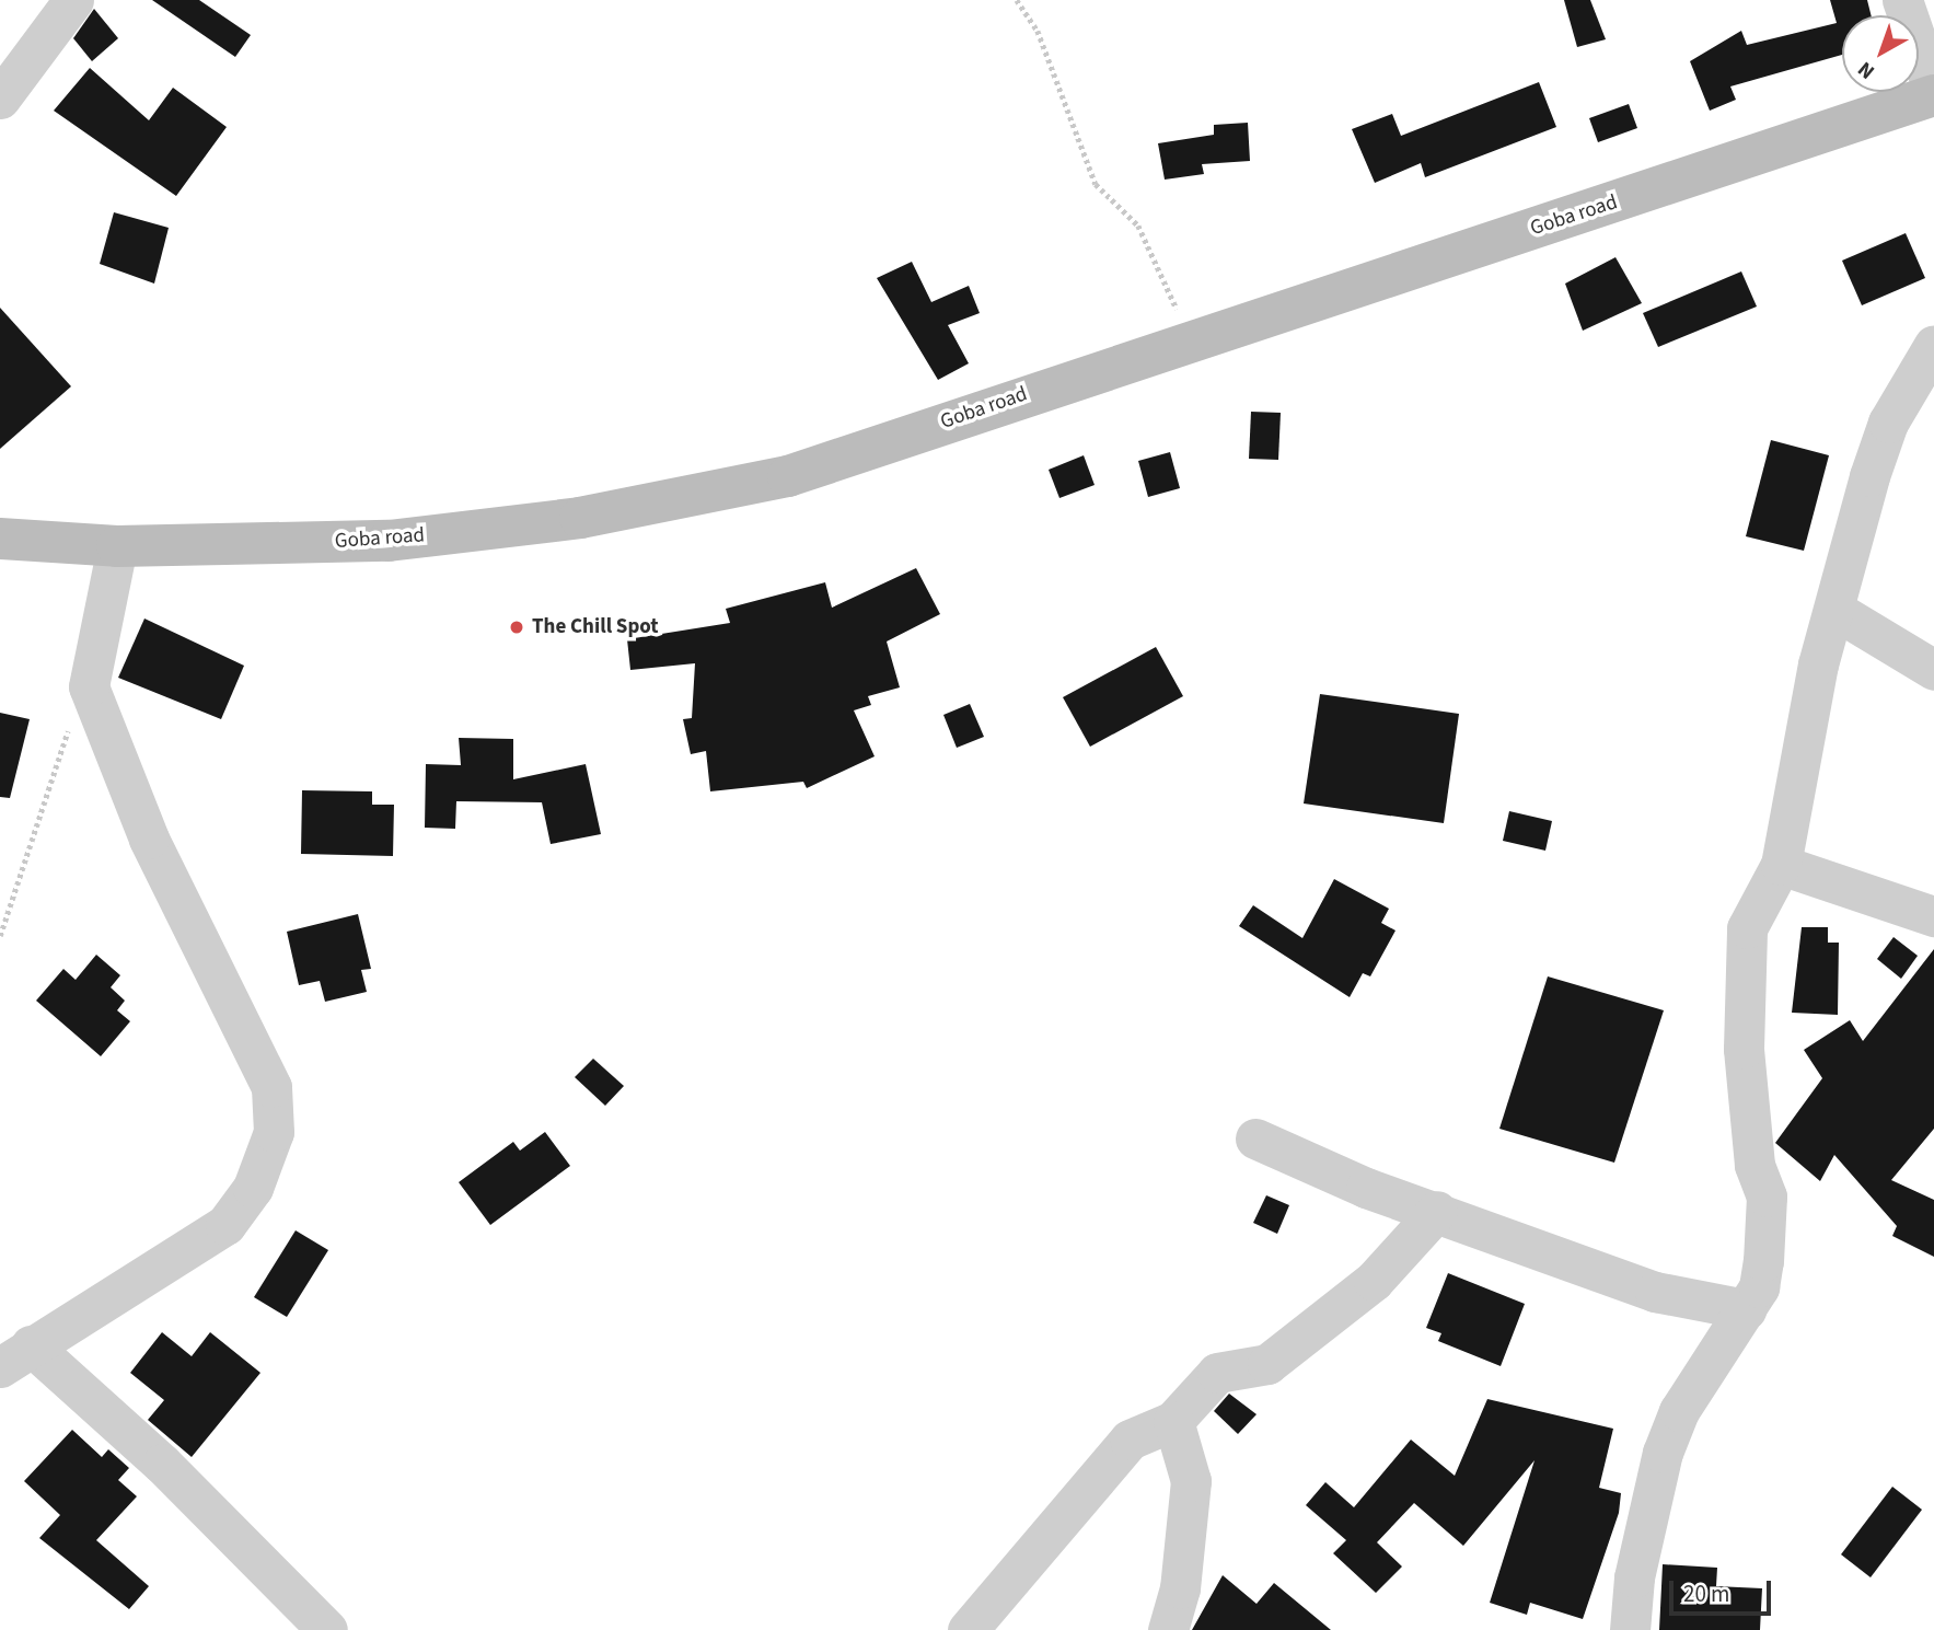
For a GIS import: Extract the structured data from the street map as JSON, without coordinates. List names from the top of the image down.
{
  "streets": {
    "main road": ["Goba road"]
  },
  "places": ["The Chill Spot"],
  "scale_bar": "20 m",
  "north": "bottom left"
}
